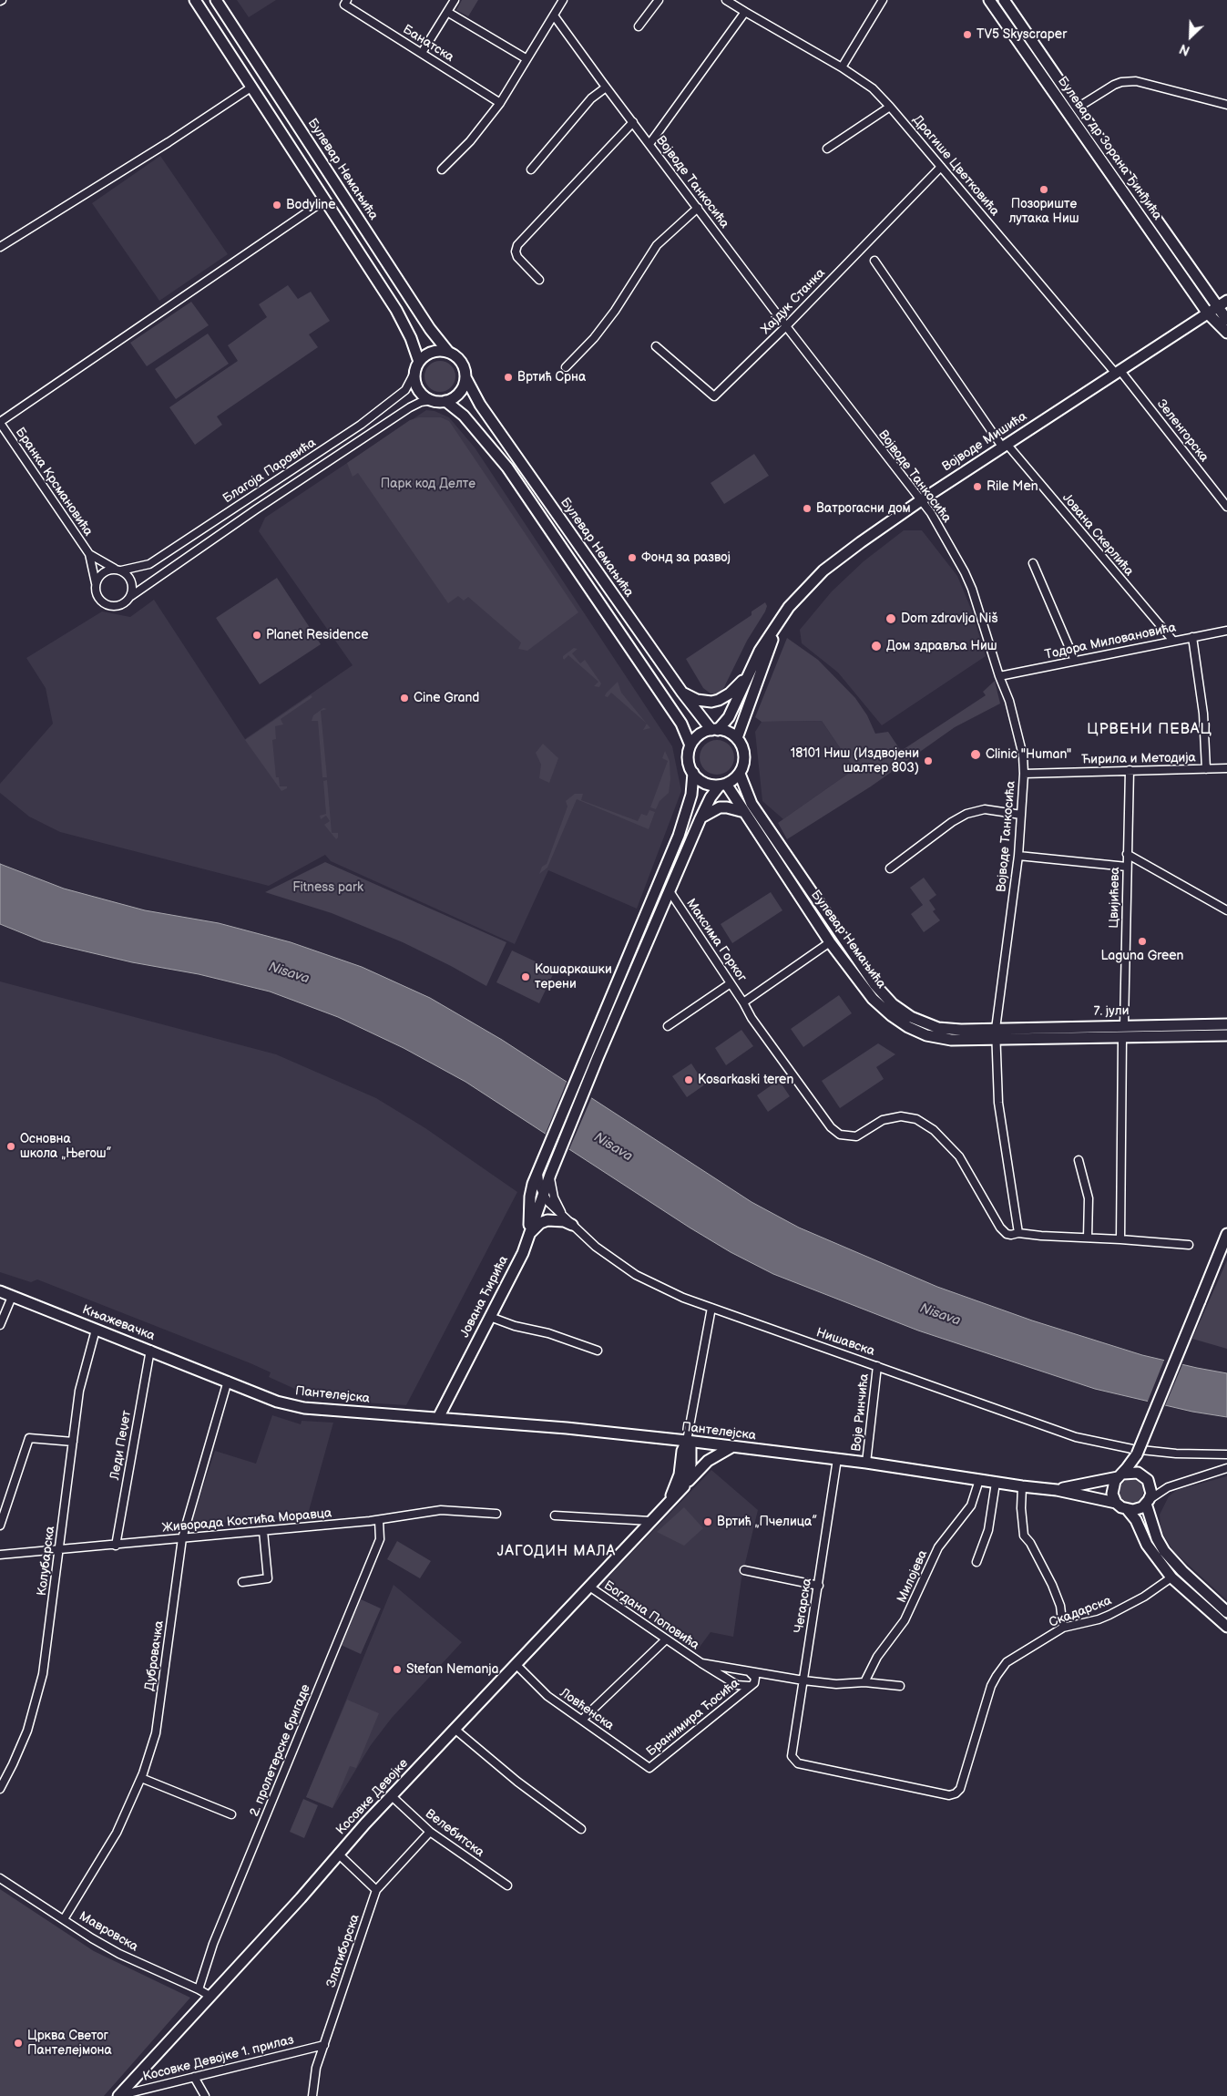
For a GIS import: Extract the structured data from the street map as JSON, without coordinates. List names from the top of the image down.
{
  "streets": {
    "street": [
      "Банатска",
      "Булевар др Зорана Ђинђића",
      "Драгише Цветковића",
      "Булевар Немањића",
      "Војводе Танкосића",
      "Хајдук Станка",
      "Зеленгорска",
      "Војводе Мишића",
      "Благоја Паровића",
      "Бранка Крсмановића",
      "Јована Скерлића",
      "Тодора Миловановића",
      "Ћирила и Методија",
      "Цвијићева",
      "Максима Горког",
      "7. јули",
      "Јована Ћирића",
      "Књажевачка",
      "Нишавска",
      "Пантелејска",
      "Воје Ринчића",
      "Леди Пеџет",
      "Живорада Костића Моравца",
      "Колубарска",
      "Милојева",
      "Чегарска",
      "Скадарска",
      "Богдана Поповића",
      "Дубровачка",
      "Ловћенска",
      "Бранимира Ћосића",
      "2. пролетерске бригаде",
      "Косовке Девојке",
      "Велебитска",
      "Мавровска",
      "Златиборска",
      "Косовке Девојке 1. прилаз"
    ]
  },
  "crossings": [
    ["Булевар др Зорана Ђинђића", "Војводе Мишића"],
    ["Драгише Цветковића", "Хајдук Станка"],
    ["Драгише Цветковића", "Зеленгорска"],
    ["Драгише Цветковића", "Војводе Мишића"],
    ["Булевар Немањића", "Војводе Танкосића"],
    ["Булевар Немањића", "Војводе Мишића"],
    ["Булевар Немањића", "Благоја Паровића"],
    ["Булевар Немањића", "Максима Горког"],
    ["Булевар Немањића", "7. јули"],
    ["Војводе Танкосића", "Хајдук Станка"],
    ["Војводе Танкосића", "Војводе Мишића"],
    ["Војводе Танкосића", "Тодора Миловановића"],
    ["Војводе Танкосића", "Ћирила и Методија"],
    ["Војводе Танкосића", "Максима Горког"],
    ["Војводе Танкосића", "7. јули"],
    ["Зеленгорска", "Војводе Мишића"],
    ["Војводе Мишића", "Јована Скерлића"],
    ["Благоја Паровића", "Бранка Крсмановића"],
    ["Јована Скерлића", "Тодора Миловановића"],
    ["Ћирила и Методија", "Цвијићева"],
    ["Цвијићева", "7. јули"],
    ["Јована Ћирића", "Нишавска"],
    ["Јована Ћирића", "Пантелејска"],
    ["Књажевачка", "Пантелејска"],
    ["Књажевачка", "Леди Пеџет"],
    ["Књажевачка", "Колубарска"],
    ["Књажевачка", "Дубровачка"],
    ["Нишавска", "Воје Ринчића"],
    ["Пантелејска", "Воје Ринчића"],
    ["Пантелејска", "Милојева"],
    ["Пантелејска", "Чегарска"],
    ["Пантелејска", "Дубровачка"],
    ["Пантелејска", "Косовке Девојке"],
    ["Леди Пеџет", "Живорада Костића Моравца"],
    ["Живорада Костића Моравца", "Колубарска"],
    ["Живорада Костића Моравца", "Дубровачка"],
    ["Живорада Костића Моравца", "2. пролетерске бригаде"],
    ["Чегарска", "Скадарска"],
    ["Чегарска", "Богдана Поповића"],
    ["Богдана Поповића", "Бранимира Ћосића"],
    ["Богдана Поповића", "Косовке Девојке"],
    ["Дубровачка", "Мавровска"],
    ["Ловћенска", "Бранимира Ћосића"],
    ["Ловћенска", "Косовке Девојке"],
    ["2. пролетерске бригаде", "Мавровска"],
    ["Косовке Девојке", "Велебитска"],
    ["Косовке Девојке", "Мавровска"],
    ["Косовке Девојке", "Косовке Девојке 1. прилаз"],
    ["Велебитска", "Златиборска"],
    ["Златиборска", "Косовке Девојке 1. прилаз"]
  ],
  "districts": ["ЦРВЕНИ ПЕВАЦ", "ЈАГОДИН МАЛА"],
  "water": ["Nisava"],
  "parks": ["Парк код Делте", "Fitness park"],
  "places": [
    "TV5 Skyscraper",
    "Позориште лутака Ниш",
    "Bodyline",
    "Вртић Срна",
    "Rile Men",
    "Ватрогасни дом",
    "Фонд за развој",
    "Dom zdravlja Niš",
    "Planet Residence",
    "Дом здравља Ниш",
    "Cine Grand",
    "Clinic \"Human\"",
    "18101 Ниш (Издвојени шалтер 803)",
    "Laguna Green",
    "Кошаркашки терени",
    "Kosarkaski teren",
    "Основна школа „Његош”",
    "Вртић „Пчелица”",
    "Stefan Nemanja",
    "Црква Светог Пантелејмона"
  ],
  "north": "bottom left"
}
